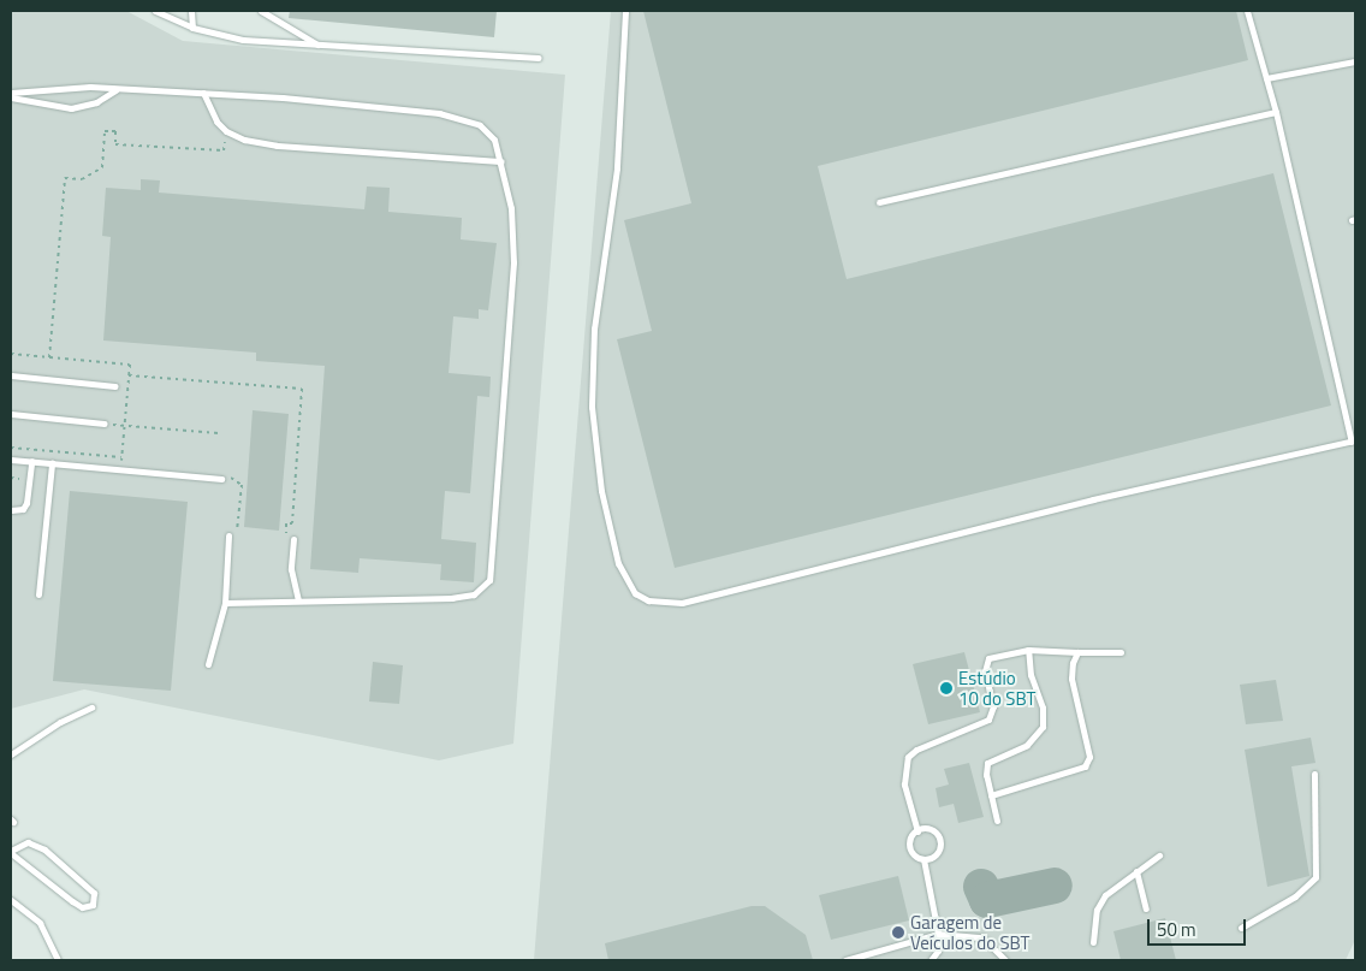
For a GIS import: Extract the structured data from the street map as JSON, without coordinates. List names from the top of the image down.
{
  "places": ["Estúdio 10 do SBT", "Garagem de Veículos do SBT"],
  "scale_bar": "50 m"
}
